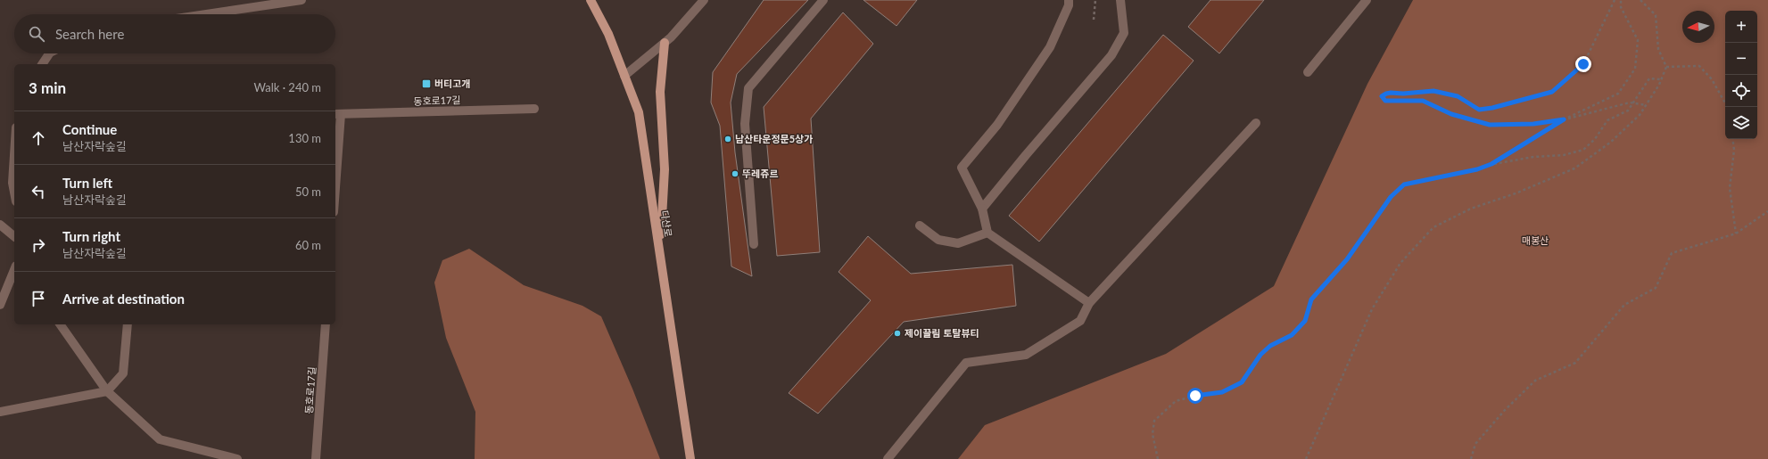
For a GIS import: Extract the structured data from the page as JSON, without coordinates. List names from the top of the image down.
{
  "streets": {
    "main road": ["다산로"],
    "street": ["동호로17길"]
  },
  "parks": ["매봉산"],
  "places": {
    "transit": ["버티고개"],
    "other": ["남산타운정문5상가", "뚜레쥬르", "제이끌림 토탈뷰티"]
  },
  "north": "left",
  "page": {
    "map_buttons": ["+", "−"],
    "search": "Search here",
    "heading": ["3 min", "Walk · 240 m"],
    "list": [
      ["Continue", "남산자락숲길", "130 m"],
      ["Turn left", "남산자락숲길", "50 m"],
      ["Turn right", "남산자락숲길", "60 m"],
      "Arrive at destination"
    ]
  }
}
